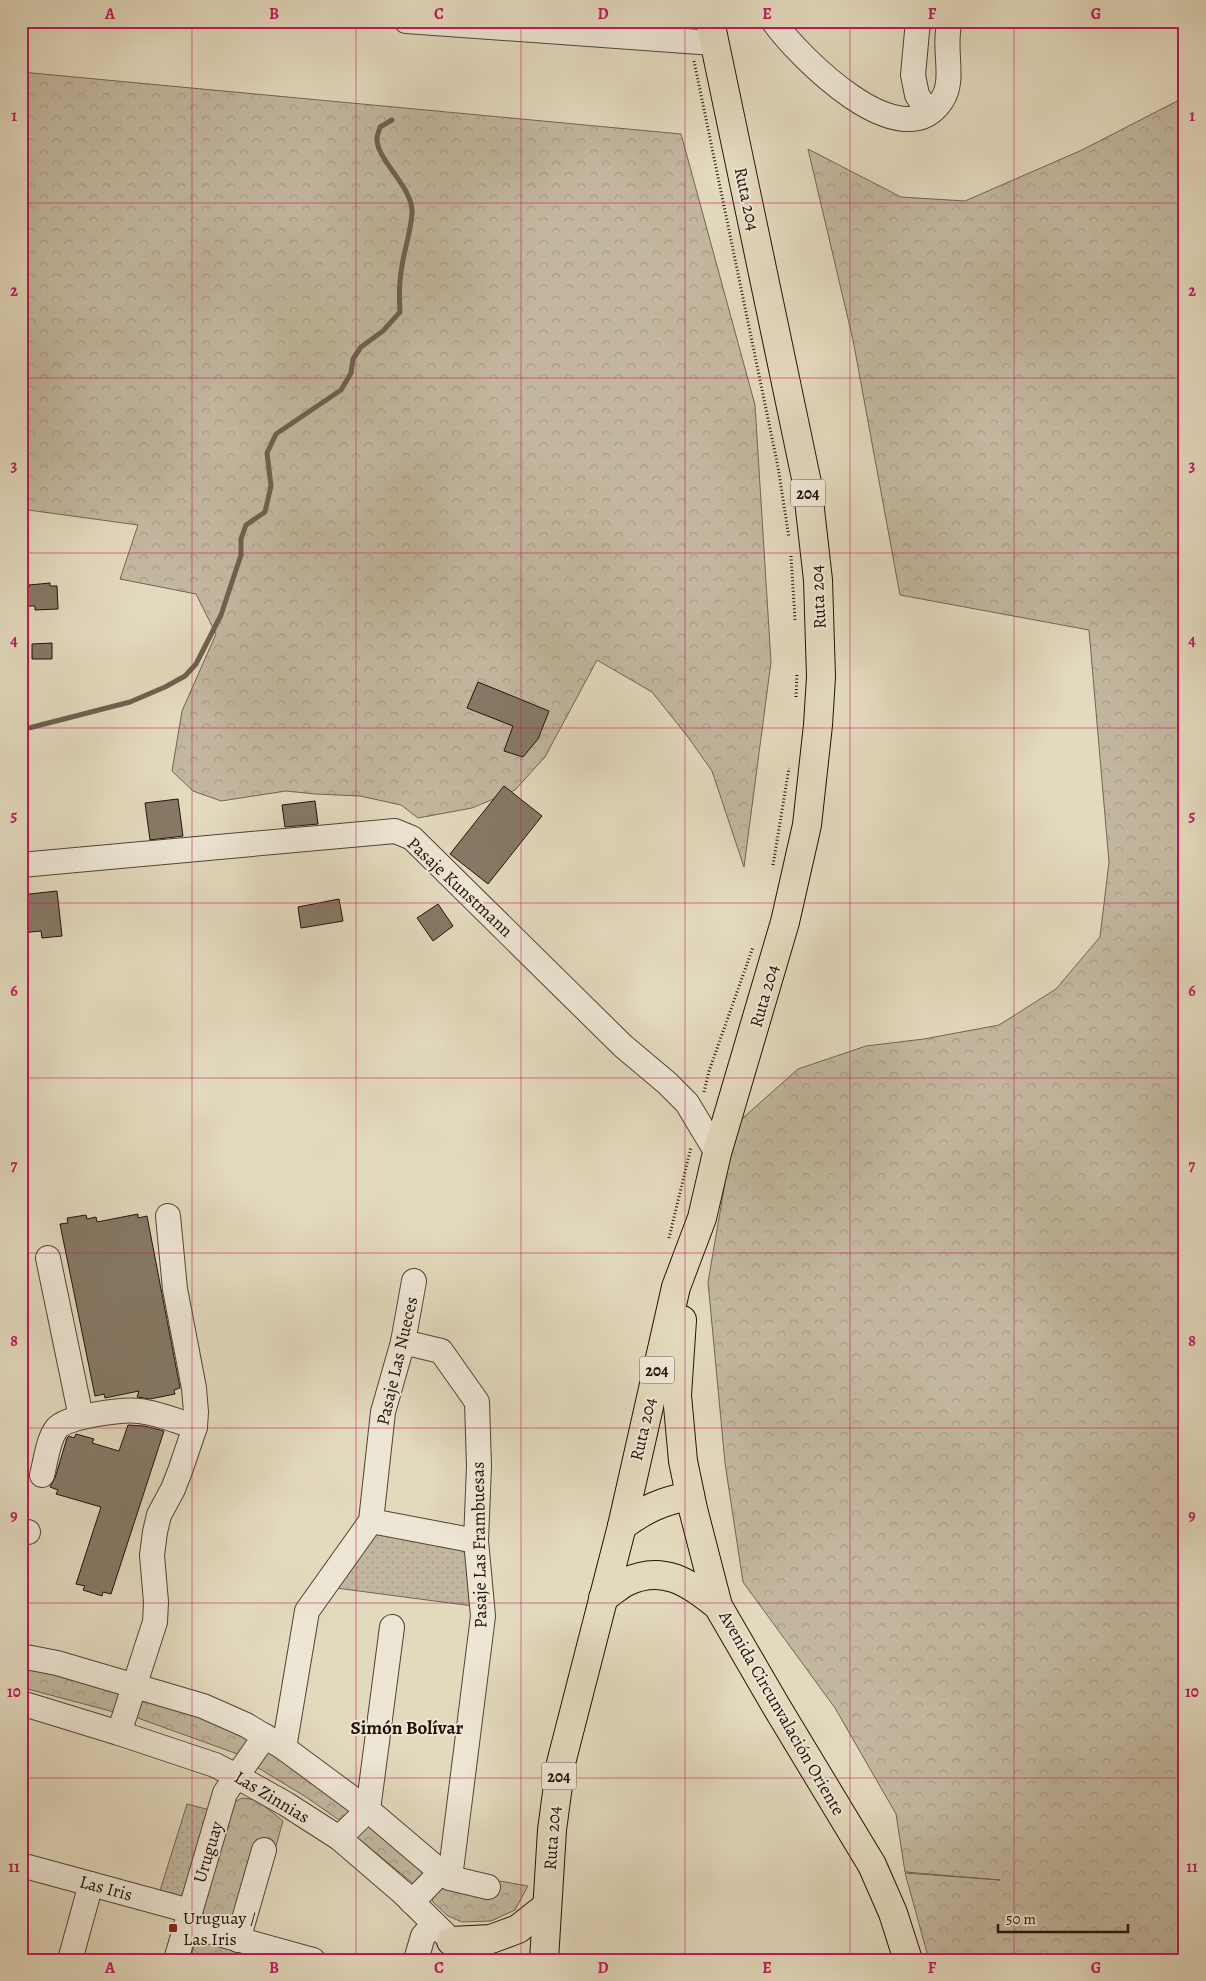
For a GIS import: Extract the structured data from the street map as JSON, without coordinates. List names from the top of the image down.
{
  "streets": {
    "main road": ["Ruta 204", "204", "Avenida Circunvalación Oriente"],
    "street": [
      "Pasaje Kunstmann",
      "Pasaje Las Nueces",
      "Pasaje Las Frambuesas",
      "Las Zinnias",
      "Uruguay",
      "Las Iris"
    ]
  },
  "crossings": [
    ["Ruta 204", "Pasaje Kunstmann"],
    ["Ruta 204", "Avenida Circunvalación Oriente"],
    ["Pasaje Las Nueces", "Pasaje Las Frambuesas"],
    ["Pasaje Las Nueces", "Uruguay"],
    ["Las Zinnias", "Uruguay"],
    ["Uruguay", "Las Iris"]
  ],
  "districts": ["Simón Bolívar"],
  "places": {
    "transit": ["Uruguay / Las Iris"]
  },
  "scale_bar": "50 m",
  "grid": {
    "columns": [
      "A",
      "B",
      "C",
      "D",
      "E",
      "F",
      "G"
    ],
    "rows": [
      "1",
      "2",
      "3",
      "4",
      "5",
      "6",
      "7",
      "8",
      "9",
      "10",
      "11"
    ]
  }
}
